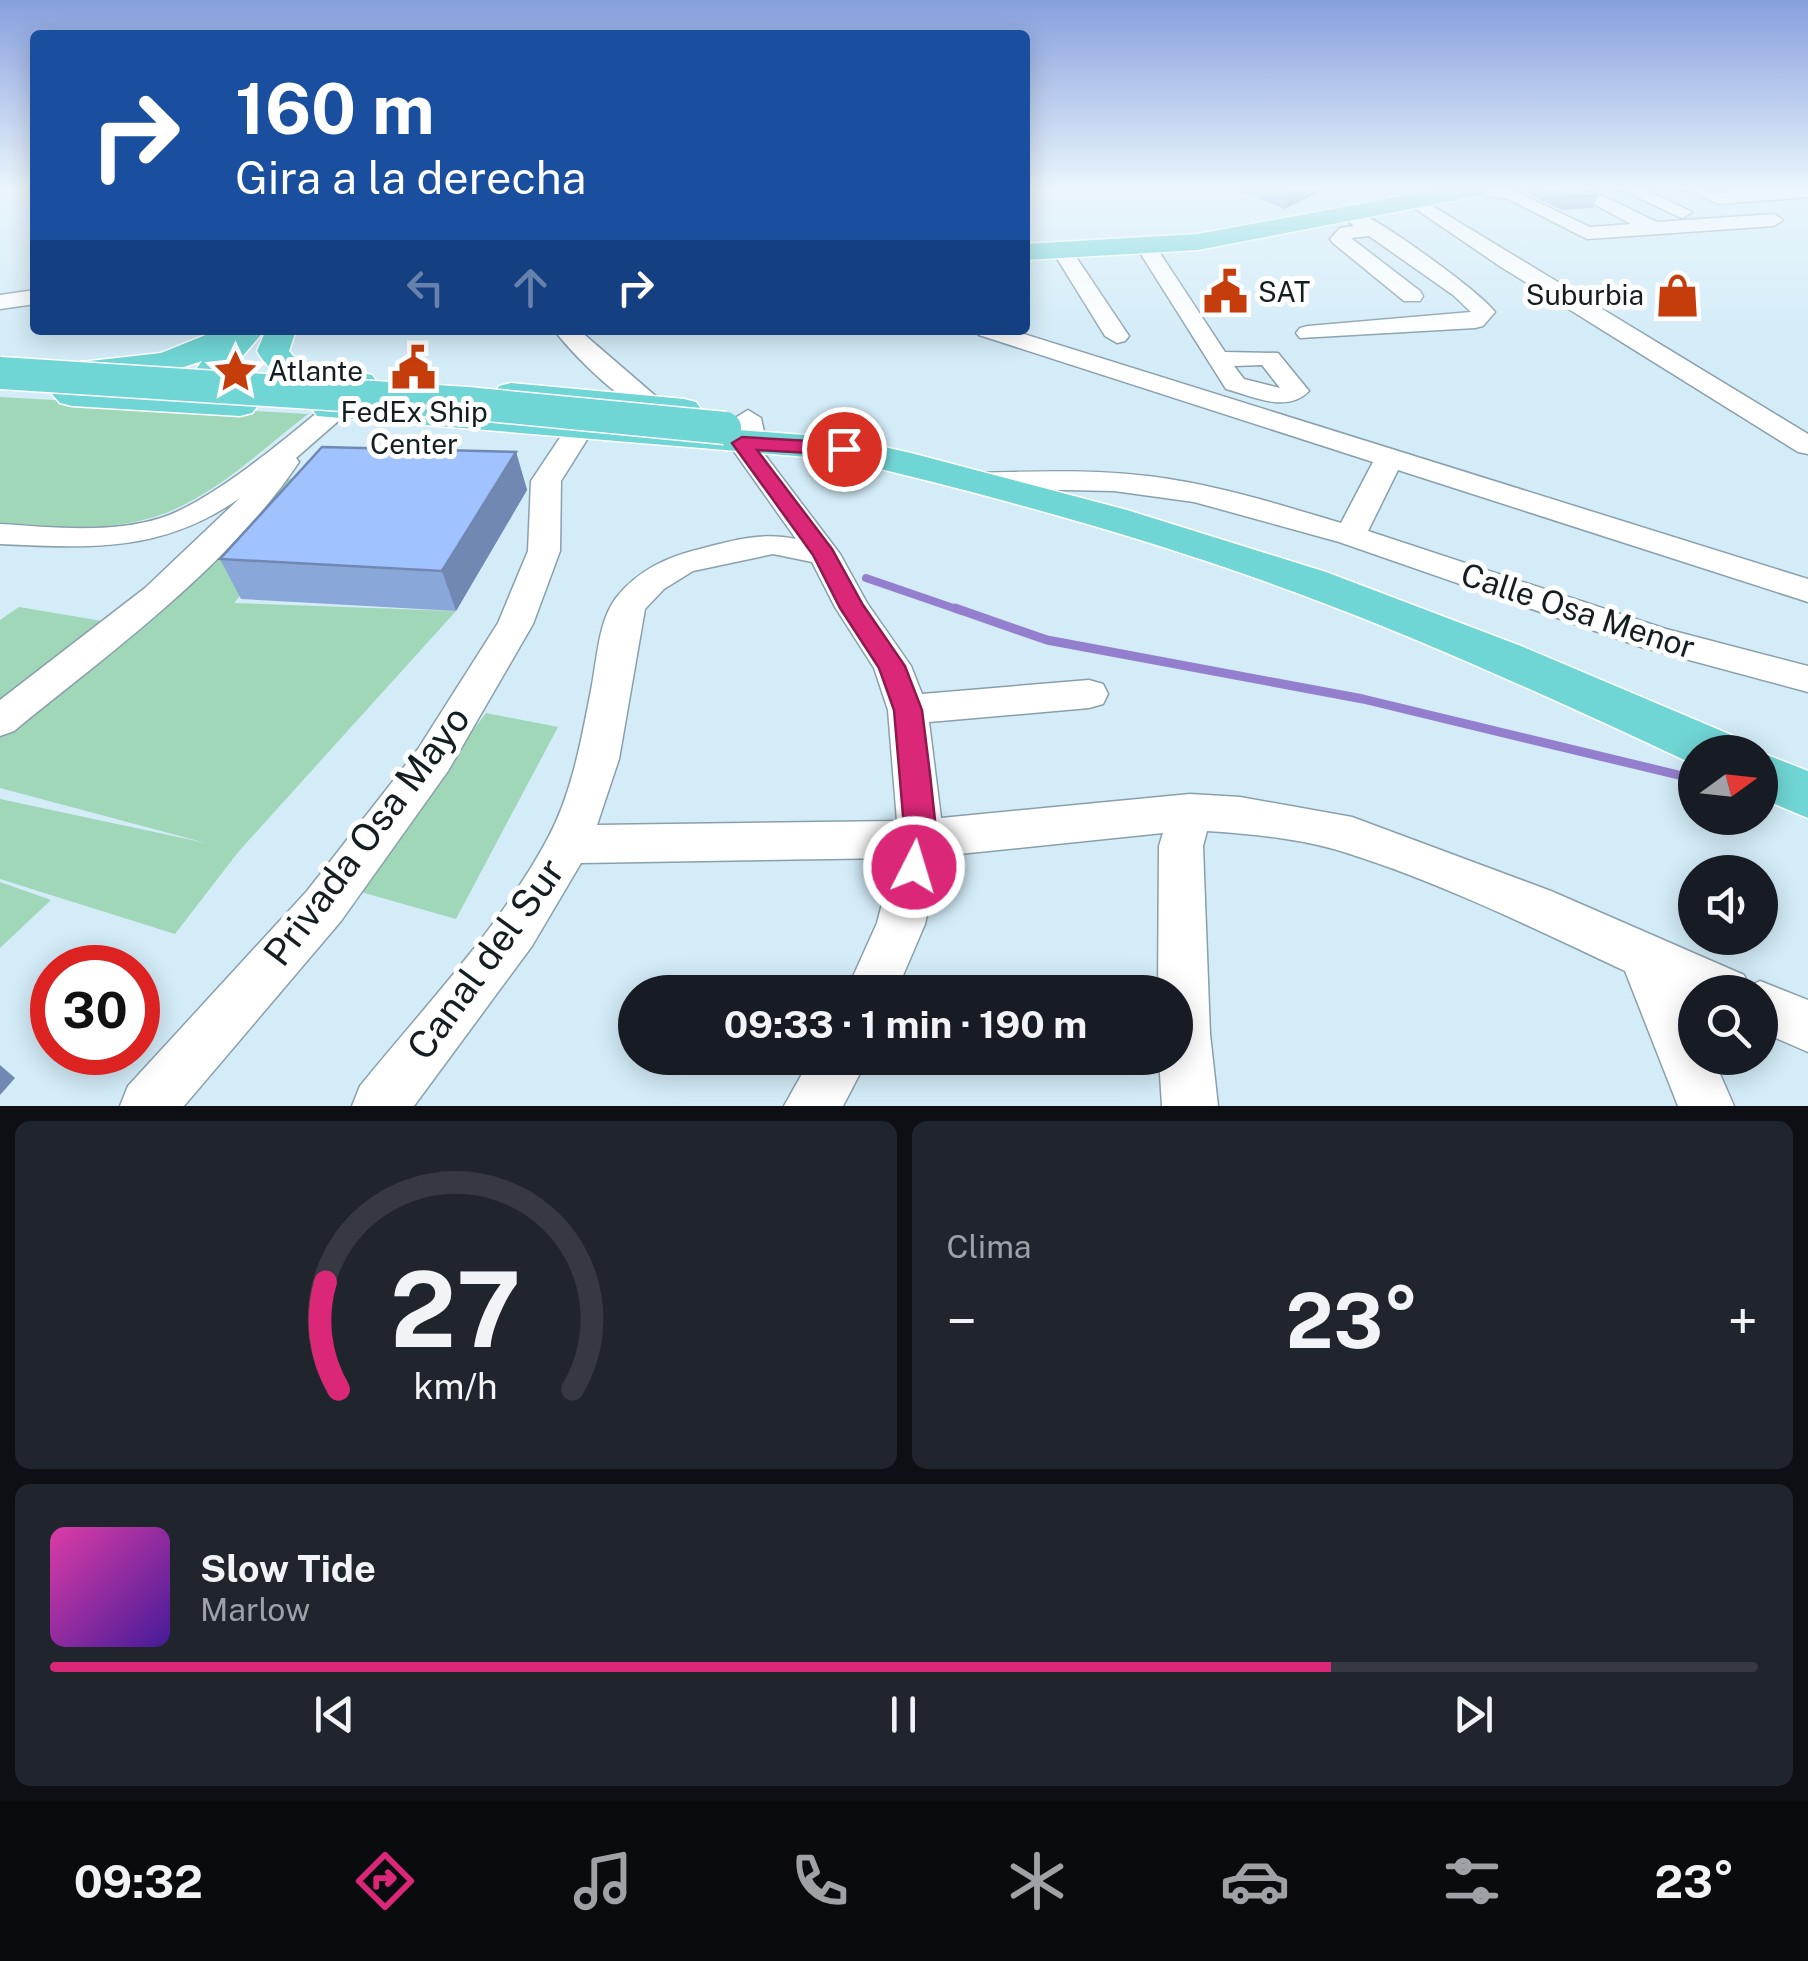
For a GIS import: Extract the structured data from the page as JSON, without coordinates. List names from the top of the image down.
{
  "streets": {
    "street": ["Calle Osa Menor", "Privada Osa Mayo", "Canal del Sur"]
  },
  "places": {
    "public building": ["SAT", "FedEx Ship Center"],
    "shop": ["Suburbia"],
    "place": ["Atlante"]
  },
  "north": "right",
  "page": {
    "turn": ["160 m", "Gira a la derecha"],
    "limit": "30",
    "trip": "09:33 · 1 min · 190 m",
    "tile": "Clima",
    "heat": ["−", "23°", "+"],
    "song": ["Slow Tide", "Marlow"],
    "tabs": ["09:32", "23°"],
    "gauge": ["27", "km/h"]
  }
}
